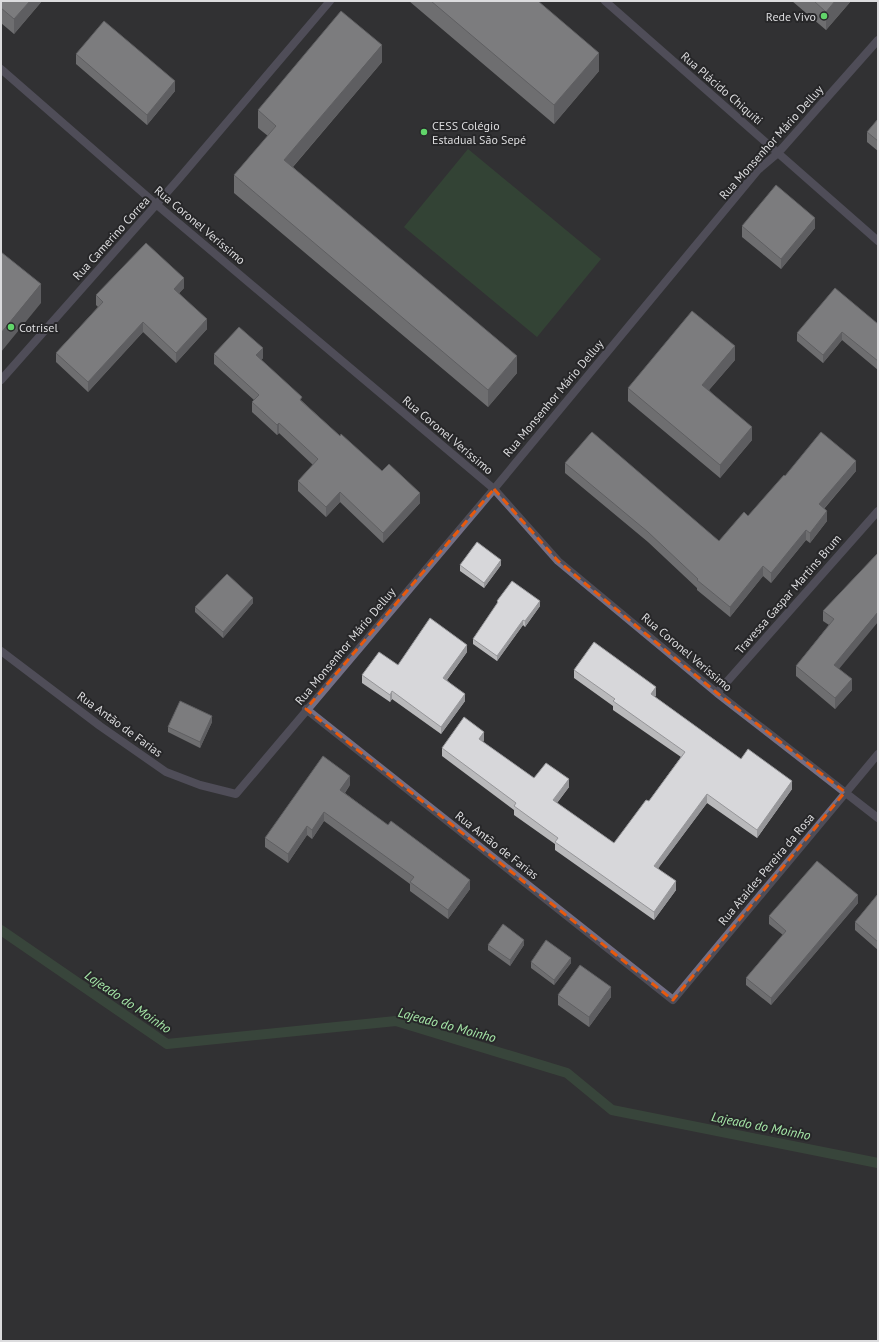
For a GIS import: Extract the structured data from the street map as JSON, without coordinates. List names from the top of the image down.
{
  "streets": {
    "street": [
      "Rua Plácido Chiquiti",
      "Rua Monsenhor Mário Delluy",
      "Rua Coronel Veríssimo",
      "Rua Camerino Correa",
      "Travessa Gaspar Martins Brum",
      "Rua Antão de Farias",
      "Rua Ataides Pereira da Rosa"
    ]
  },
  "crossings": [
    ["Rua Plácido Chiquiti", "Rua Monsenhor Mário Delluy"],
    ["Rua Monsenhor Mário Delluy", "Rua Coronel Veríssimo"],
    ["Rua Monsenhor Mário Delluy", "Rua Antão de Farias"],
    ["Rua Coronel Veríssimo", "Rua Camerino Correa"],
    ["Rua Coronel Veríssimo", "Travessa Gaspar Martins Brum"],
    ["Rua Coronel Veríssimo", "Rua Ataides Pereira da Rosa"],
    ["Rua Antão de Farias", "Rua Ataides Pereira da Rosa"]
  ],
  "water": ["Lajeado do Moinho"],
  "places": ["Rede Vivo", "CESS Colégio Estadual São Sepé", "Cotrisel"]
}
